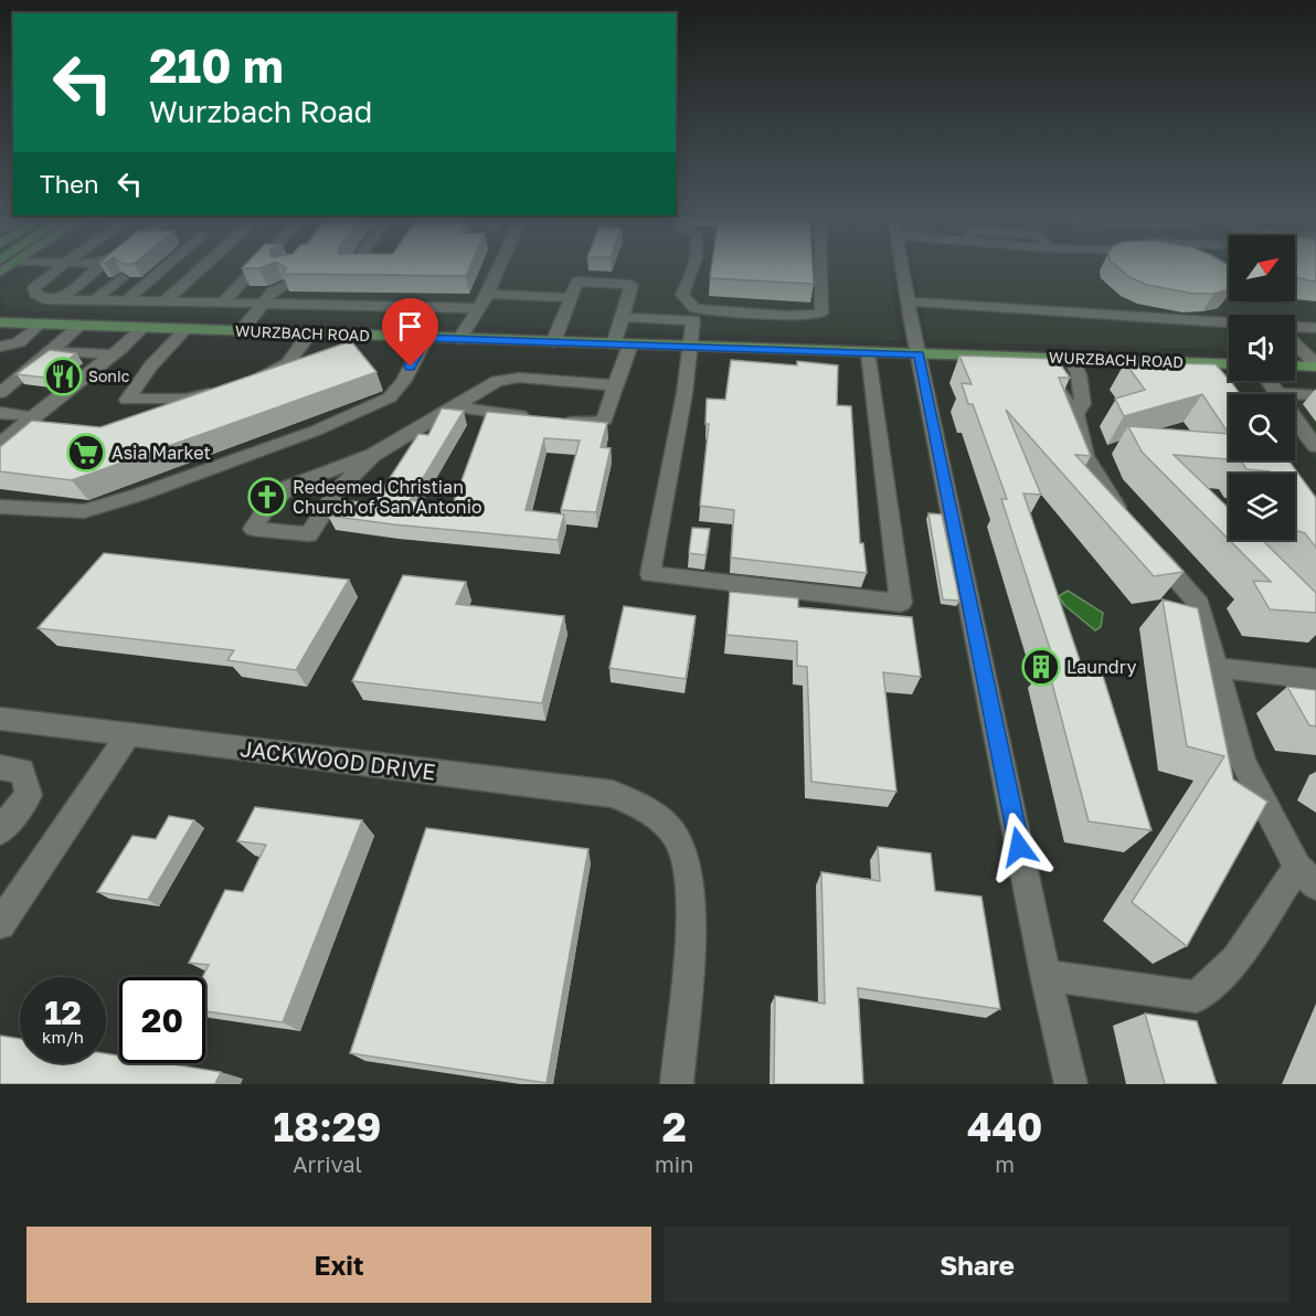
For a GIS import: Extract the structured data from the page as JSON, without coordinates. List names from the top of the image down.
{
  "streets": {
    "main road": ["WURZBACH ROAD"],
    "street": ["JACKWOOD DRIVE"]
  },
  "places": {
    "restaurant": ["Sonic"],
    "supermarket": ["Asia Market"],
    "church": ["Redeemed Christian Church of San Antonio"],
    "building": ["Laundry"]
  },
  "north": "top right",
  "page": {
    "turn": ["210 m", "Wurzbach Road"],
    "then": "Then",
    "speed": "12 km/h",
    "limit": "20",
    "eta": [
      "18:29",
      "Arrival",
      "2",
      "min",
      "440",
      "m"
    ],
    "buttons": ["Exit", "Share"]
  }
}
